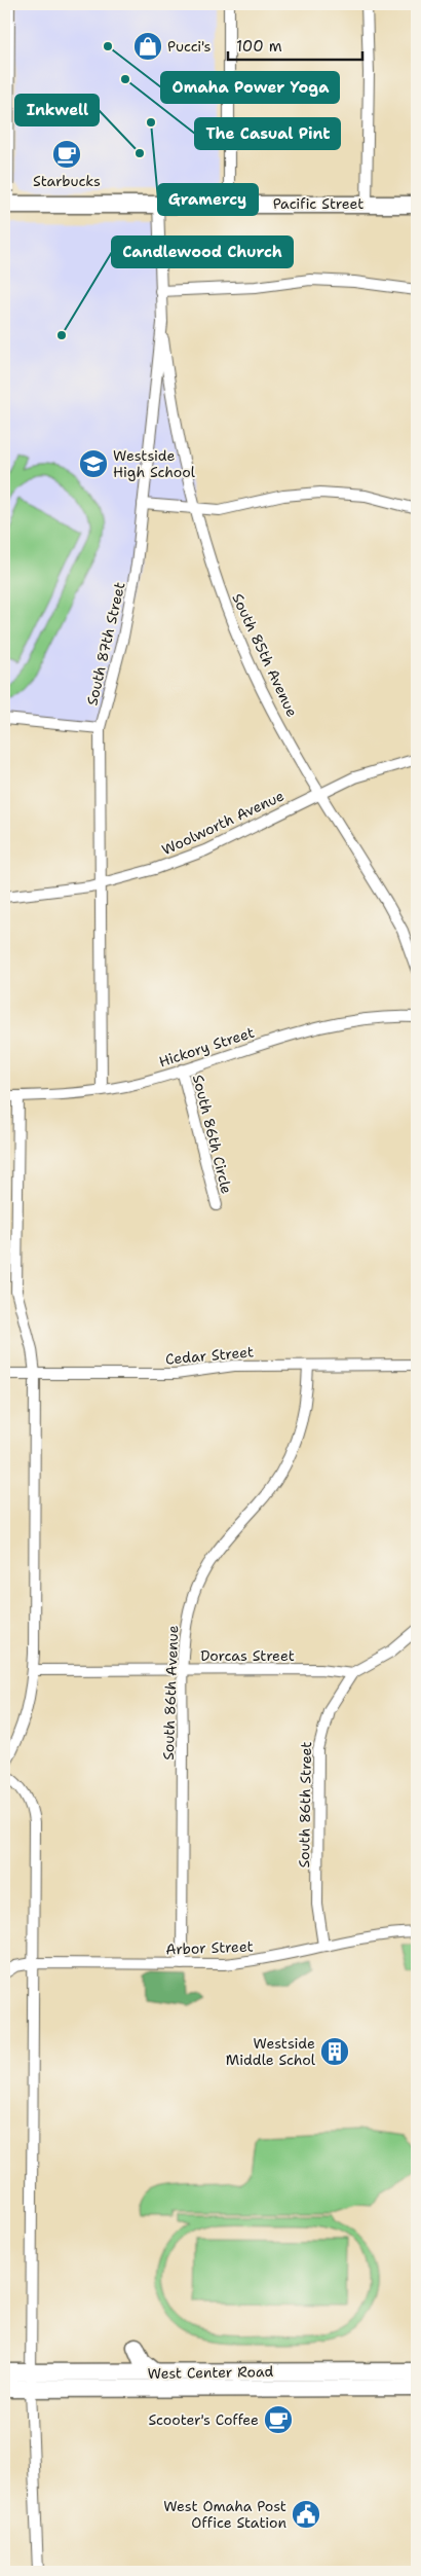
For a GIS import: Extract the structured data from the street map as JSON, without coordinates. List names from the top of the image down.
{
  "streets": {
    "main road": ["Pacific Street", "West Center Road"],
    "street": [
      "South 87th Street",
      "South 85th Avenue",
      "Woolworth Avenue",
      "Hickory Street",
      "South 86th Circle",
      "Cedar Street",
      "Dorcas Street",
      "South 86th Avenue",
      "South 86th Street",
      "Arbor Street"
    ]
  },
  "crossings": [
    ["Pacific Street", "South 87th Street"],
    ["South 87th Street", "South 85th Avenue"],
    ["South 87th Street", "Woolworth Avenue"],
    ["South 87th Street", "Hickory Street"],
    ["South 85th Avenue", "Woolworth Avenue"],
    ["Hickory Street", "South 86th Circle"],
    ["Cedar Street", "South 86th Avenue"],
    ["Dorcas Street", "South 86th Avenue"],
    ["Dorcas Street", "South 86th Street"],
    ["South 86th Avenue", "Arbor Street"],
    ["South 86th Street", "Arbor Street"]
  ],
  "places": {
    "other": [
      "Omaha Power Yoga",
      "The Casual Pint",
      "Gramercy",
      "Inkwell",
      "Candlewood Church"
    ],
    "shop": ["Pucci's"],
    "cafe": ["Starbucks", "Scooter's Coffee"],
    "school or university": ["Westside High School"],
    "building": ["Westside Middle Schol"],
    "public building": ["West Omaha Post Office Station"]
  },
  "scale_bar": "100 m"
}
